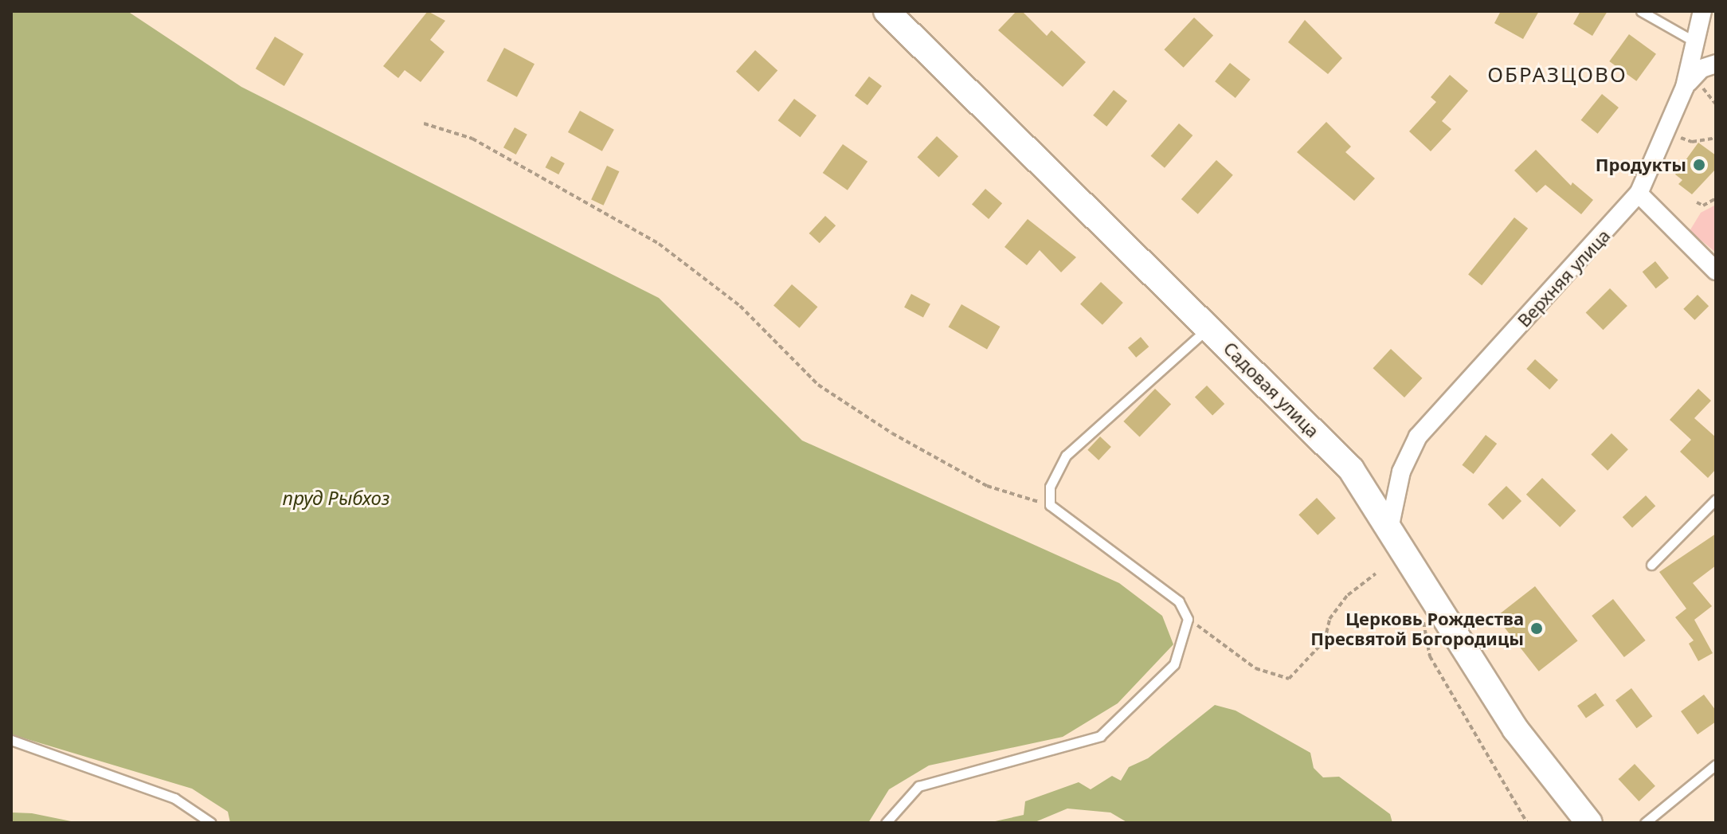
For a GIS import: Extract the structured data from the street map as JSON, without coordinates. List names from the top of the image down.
{
  "streets": {
    "street": ["Верхняя улица", "Садовая улица"]
  },
  "crossings": [
    ["Верхняя улица", "Садовая улица"]
  ],
  "districts": ["ОБРАЗЦОВО"],
  "water": ["пруд Рыбхоз"],
  "places": ["Продукты", "Церковь Рождества Пресвятой Богородицы"]
}
